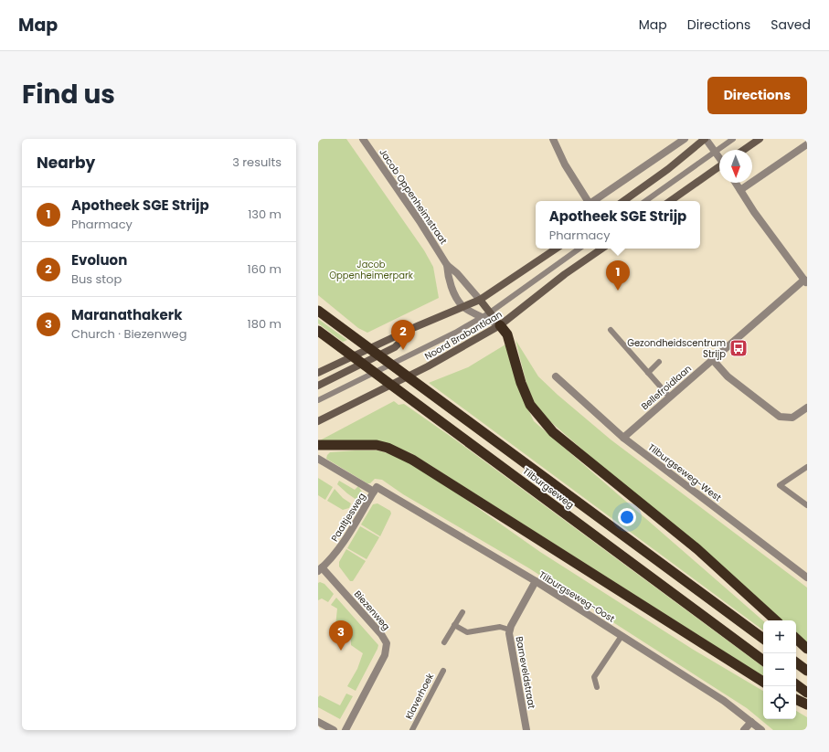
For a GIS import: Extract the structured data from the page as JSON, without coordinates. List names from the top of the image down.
{
  "streets": {
    "highway": ["Tilburgseweg"],
    "main road": ["Noord Brabantlaan"],
    "street": [
      "Jacob Oppenheimstraat",
      "Bellefroidlaan",
      "Tilburgseweg-West",
      "Paaltjesweg",
      "Tilburgseweg-Oost",
      "Biezenweg",
      "Barneveldstraat"
    ],
    "lane": ["Klaverhoek"]
  },
  "crossings": [
    ["Bellefroidlaan", "Tilburgseweg-West"],
    ["Paaltjesweg", "Tilburgseweg-Oost"],
    ["Paaltjesweg", "Biezenweg"],
    ["Tilburgseweg-Oost", "Barneveldstraat"]
  ],
  "parks": ["Jacob Oppenheimerpark"],
  "places": {
    "bus stop": ["Gezondheidscentrum Strijp"]
  },
  "north": "bottom",
  "page": {
    "header": "Map",
    "nav": ["Map", "Directions", "Saved"],
    "title": "Find us",
    "buttons": "Directions",
    "heading": ["Nearby", "3 results"],
    "list": [
      {
        "mark": "1",
        "name": "Apotheek SGE Strijp",
        "note": "Pharmacy",
        "value": "130 m"
      },
      {
        "mark": "2",
        "name": "Evoluon",
        "note": "Bus stop",
        "value": "160 m"
      },
      {
        "mark": "3",
        "name": "Maranathakerk",
        "note": "Church · Biezenweg",
        "value": "180 m"
      }
    ],
    "popup": ["Apotheek SGE Strijp", "Pharmacy"],
    "pins": ["1", "2", "3"],
    "map_buttons": ["+", "−"]
  }
}
